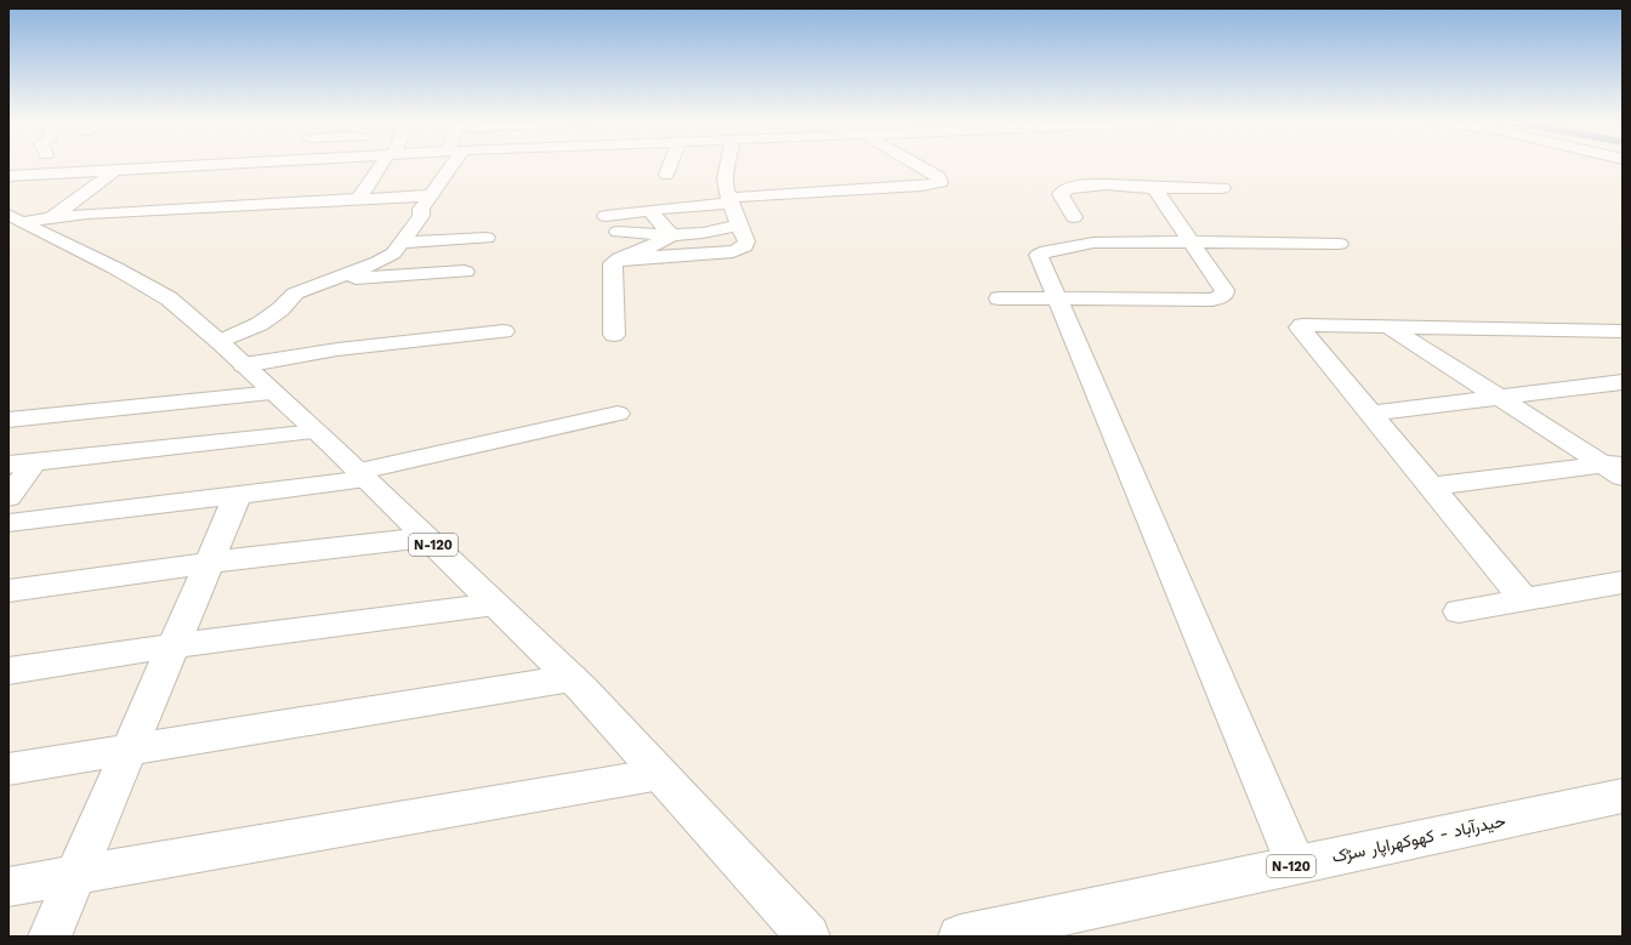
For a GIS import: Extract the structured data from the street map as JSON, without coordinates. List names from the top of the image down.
{
  "streets": {
    "main road": ["N-120", "حیدرآباد - کھوکھراپار سڑک"]
  }
}
